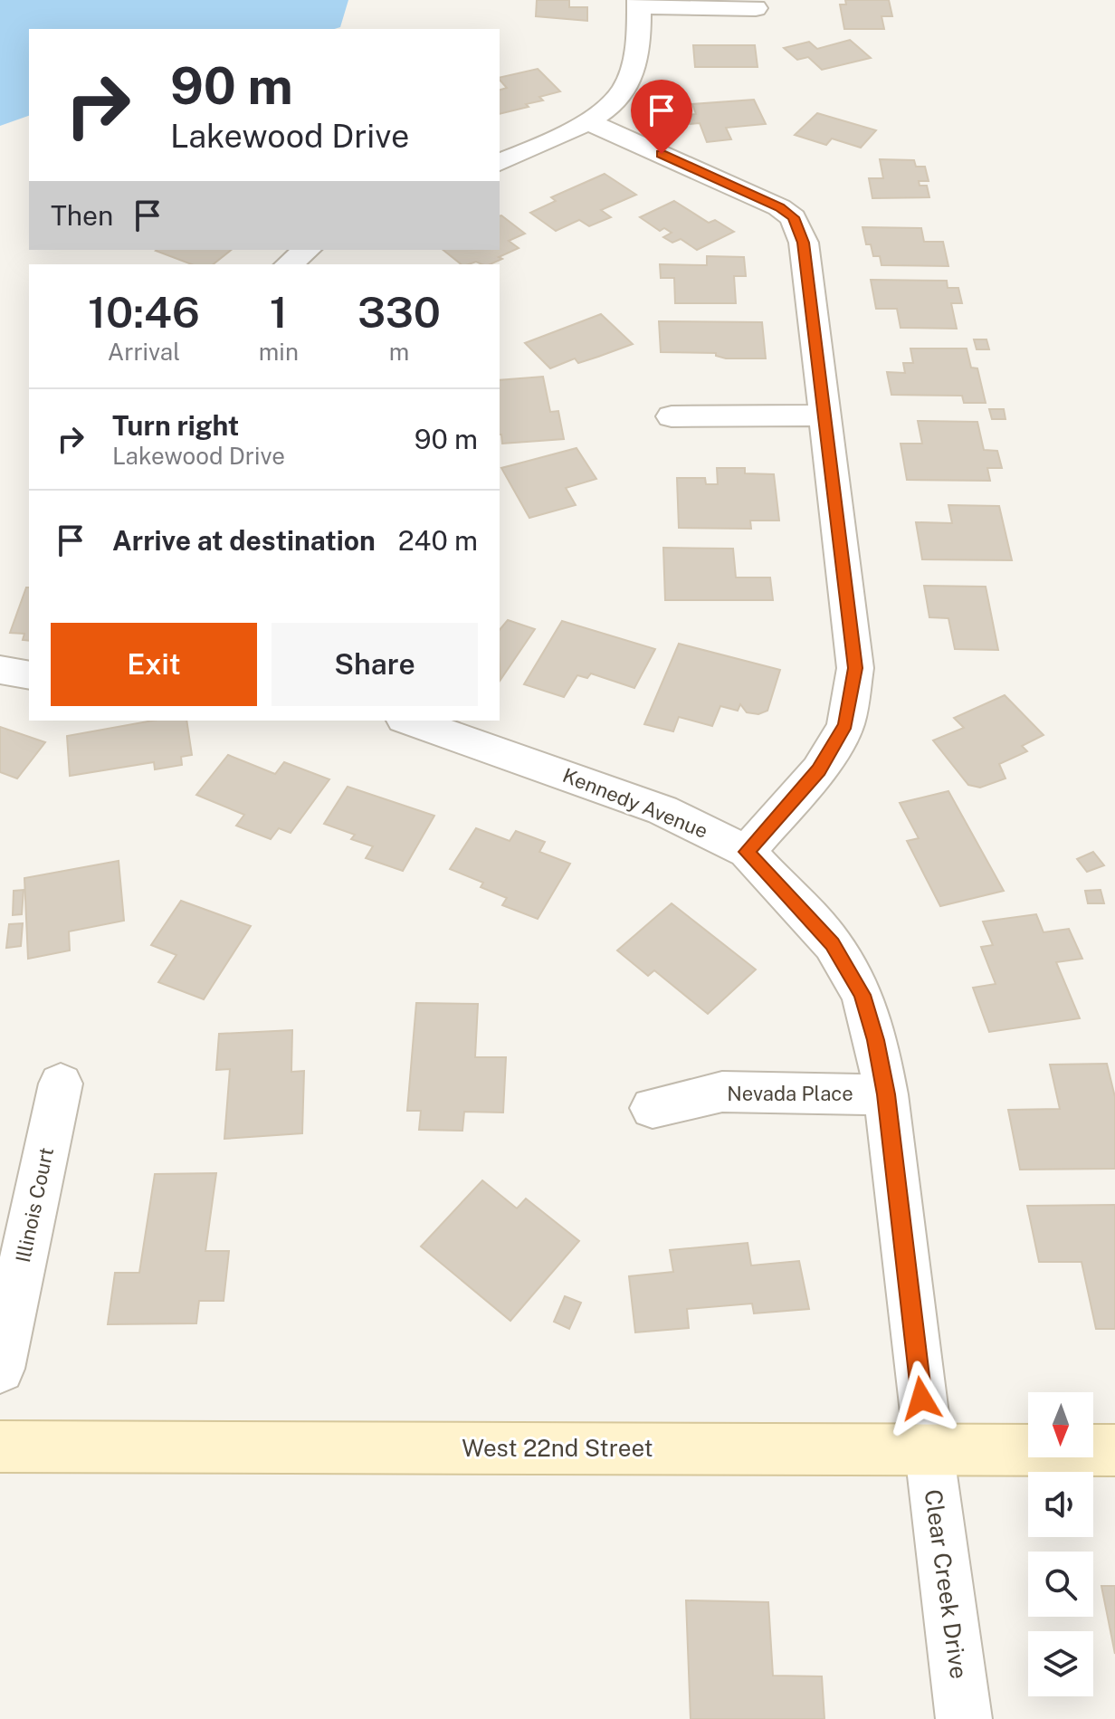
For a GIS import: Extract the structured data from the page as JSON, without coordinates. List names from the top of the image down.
{
  "streets": {
    "street": [
      "Kennedy Avenue",
      "Nevada Place",
      "Illinois Court",
      "West 22nd Street",
      "Clear Creek Drive"
    ]
  },
  "crossings": [
    ["Kennedy Avenue", "Nevada Place"],
    ["Kennedy Avenue", "West 22nd Street"],
    ["Kennedy Avenue", "Clear Creek Drive"],
    ["West 22nd Street", "Clear Creek Drive"]
  ],
  "north": "bottom",
  "page": {
    "turn": ["90 m", "Lakewood Drive"],
    "then": "Then",
    "eta": [
      "10:46",
      "Arrival",
      "1",
      "min",
      "330",
      "m"
    ],
    "list": [
      {
        "name": "Turn right",
        "note": "Lakewood Drive",
        "value": "90 m"
      },
      {
        "name": "Arrive at destination",
        "value": "240 m"
      }
    ],
    "buttons": ["Exit", "Share"]
  }
}
